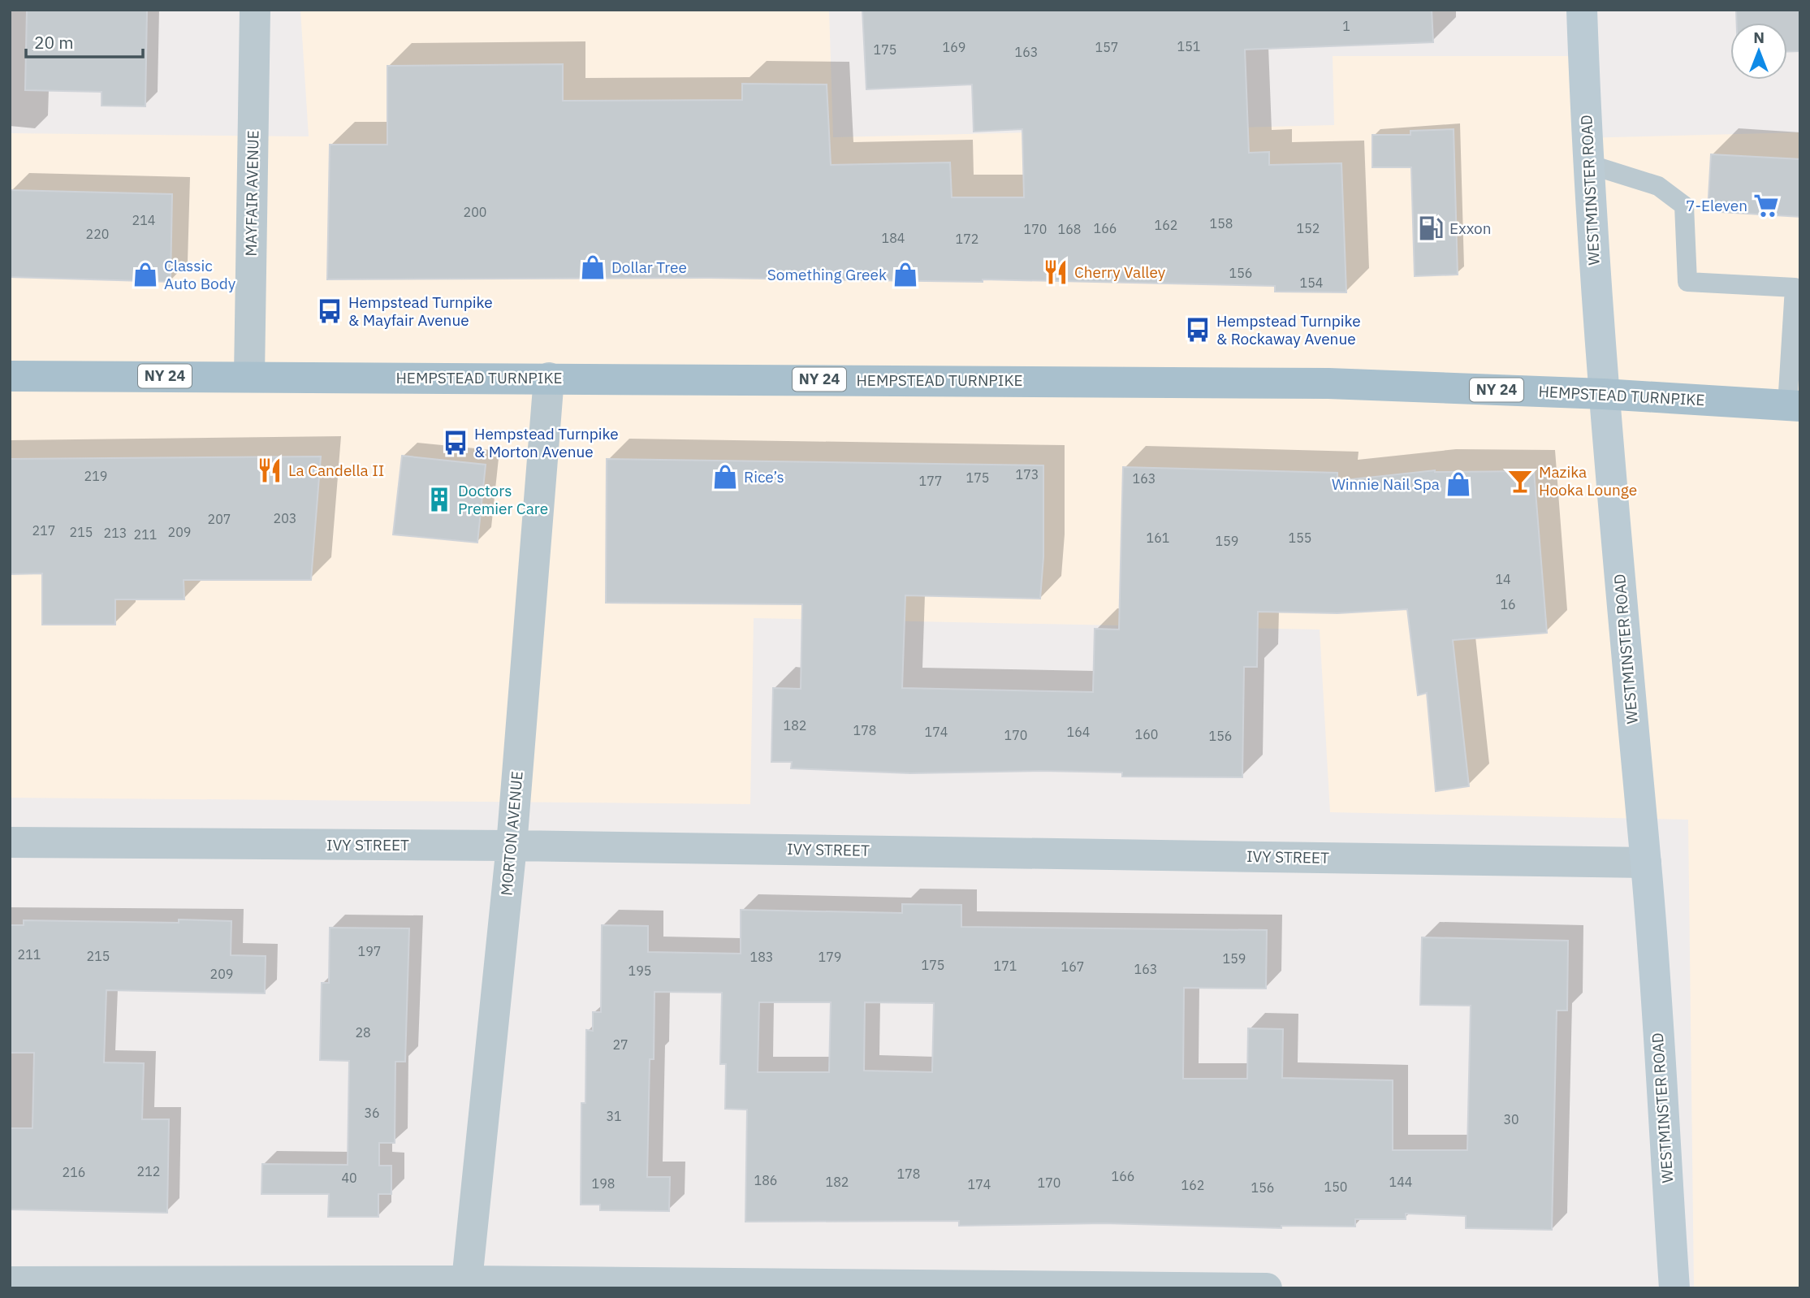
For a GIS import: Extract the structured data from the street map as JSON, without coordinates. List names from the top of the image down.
{
  "streets": {
    "main road": ["WESTMINSTER ROAD", "NY 24", "HEMPSTEAD TURNPIKE"],
    "street": ["MAYFAIR AVENUE", "MORTON AVENUE", "IVY STREET"]
  },
  "crossings": [
    ["WESTMINSTER ROAD", "HEMPSTEAD TURNPIKE"],
    ["WESTMINSTER ROAD", "IVY STREET"],
    ["MAYFAIR AVENUE", "HEMPSTEAD TURNPIKE"],
    ["HEMPSTEAD TURNPIKE", "MORTON AVENUE"],
    ["MORTON AVENUE", "IVY STREET"]
  ],
  "places": {
    "supermarket": ["7-Eleven"],
    "fuel station": ["Exxon"],
    "shop": [
      "Dollar Tree",
      "Classic Auto Body",
      "Something Greek",
      "Rice’s",
      "Winnie Nail Spa"
    ],
    "restaurant": ["Cherry Valley", "La Candella II"],
    "bus stop": ["Hempstead Turnpike & Mayfair Avenue", "Hempstead Turnpike & Rockaway Avenue", "Hempstead Turnpike & Morton Avenue"],
    "bar": ["Mazika Hooka Lounge"],
    "building": ["Doctors Premier Care"]
  },
  "house_numbers": [
    "1",
    "151",
    "169",
    "157",
    "175",
    "163",
    "200",
    "214",
    "158",
    "162",
    "166",
    "152",
    "170",
    "168",
    "220",
    "184",
    "172",
    "156",
    "154",
    "173",
    "219",
    "175",
    "163",
    "177",
    "203",
    "207",
    "217",
    "215",
    "209",
    "213",
    "211",
    "161",
    "155",
    "159",
    "14",
    "16",
    "182",
    "178",
    "174",
    "164",
    "160",
    "170",
    "156",
    "197",
    "211",
    "215",
    "183",
    "179",
    "159",
    "175",
    "171",
    "167",
    "163",
    "195",
    "209",
    "28",
    "27",
    "36",
    "31",
    "30",
    "212",
    "216",
    "178",
    "166",
    "40",
    "186",
    "182",
    "144",
    "170",
    "198",
    "174",
    "162",
    "150",
    "156"
  ],
  "scale_bar": "20 m",
  "north": "top"
}
